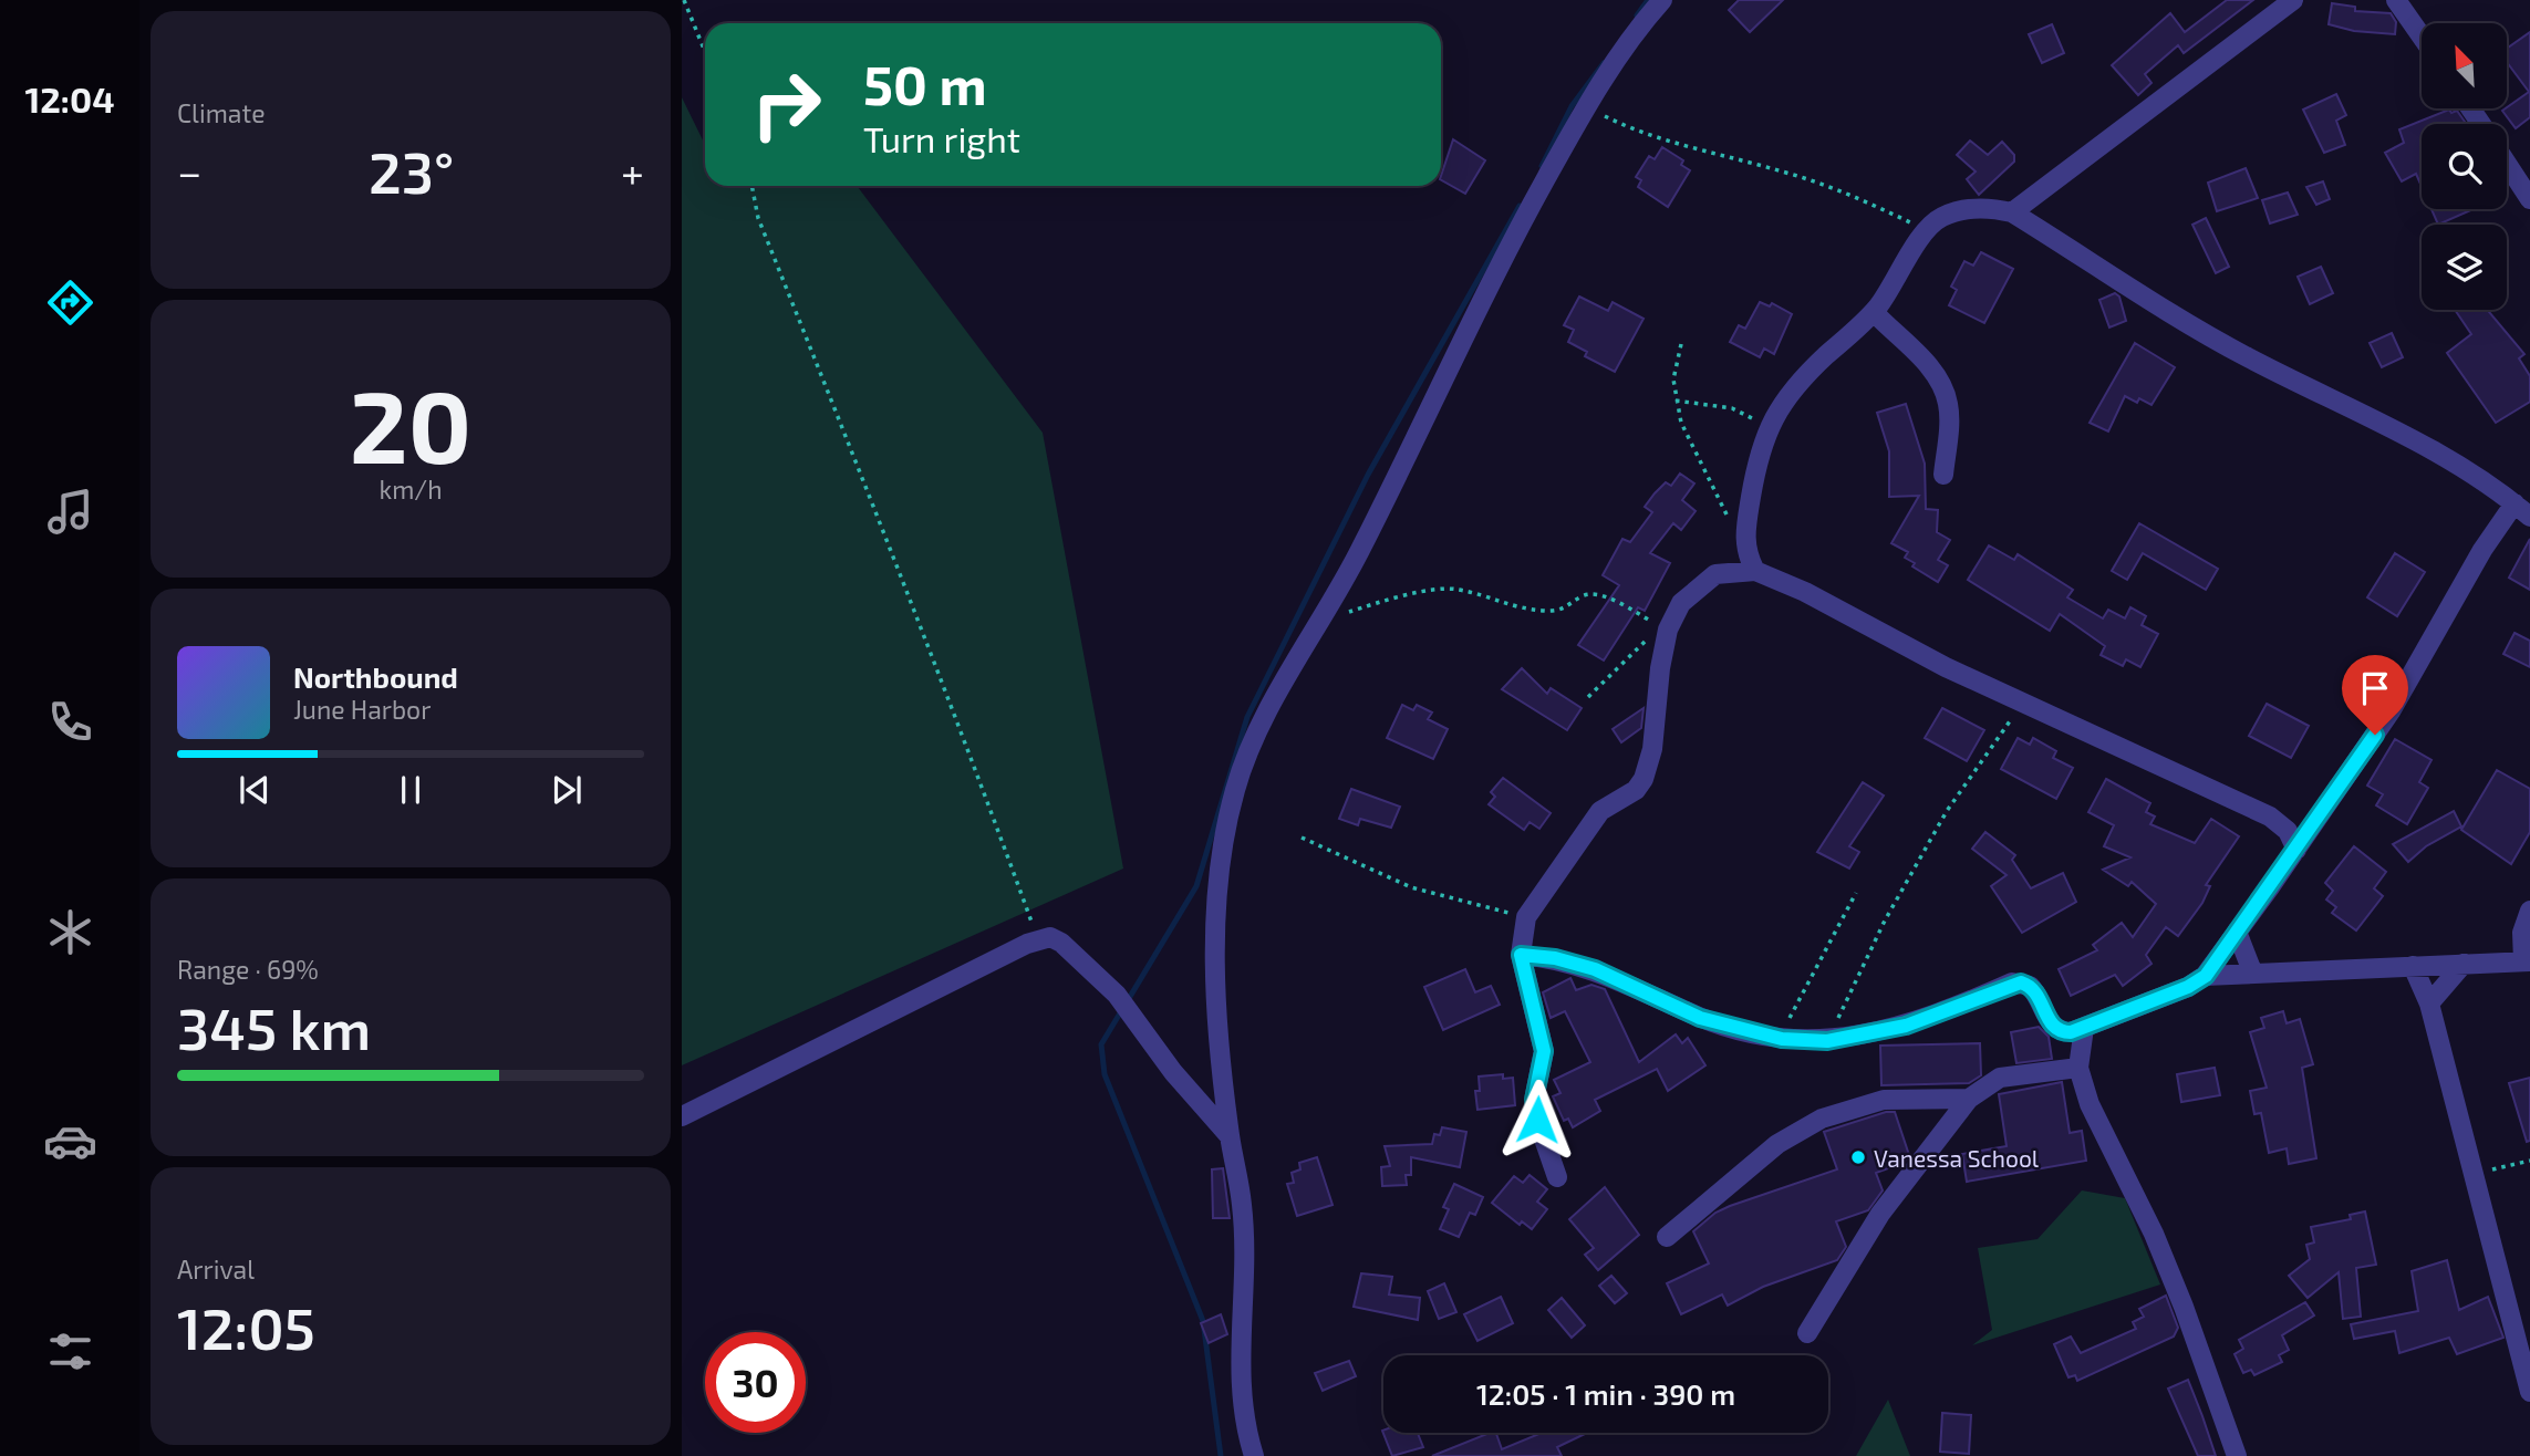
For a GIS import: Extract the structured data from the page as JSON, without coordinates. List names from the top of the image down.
{
  "places": ["Vanessa School"],
  "north": "top left",
  "page": {
    "tabs": "12:04",
    "tile": [
      "Climate",
      ["20", "km/h"],
      ["Range · 69%", "345 km"],
      ["Arrival", "12:05"]
    ],
    "turn": ["50 m", "Turn right"],
    "heat": ["−", "23°", "+"],
    "song": ["Northbound", "June Harbor"],
    "limit": "30",
    "trip": "12:05 · 1 min · 390 m"
  }
}
